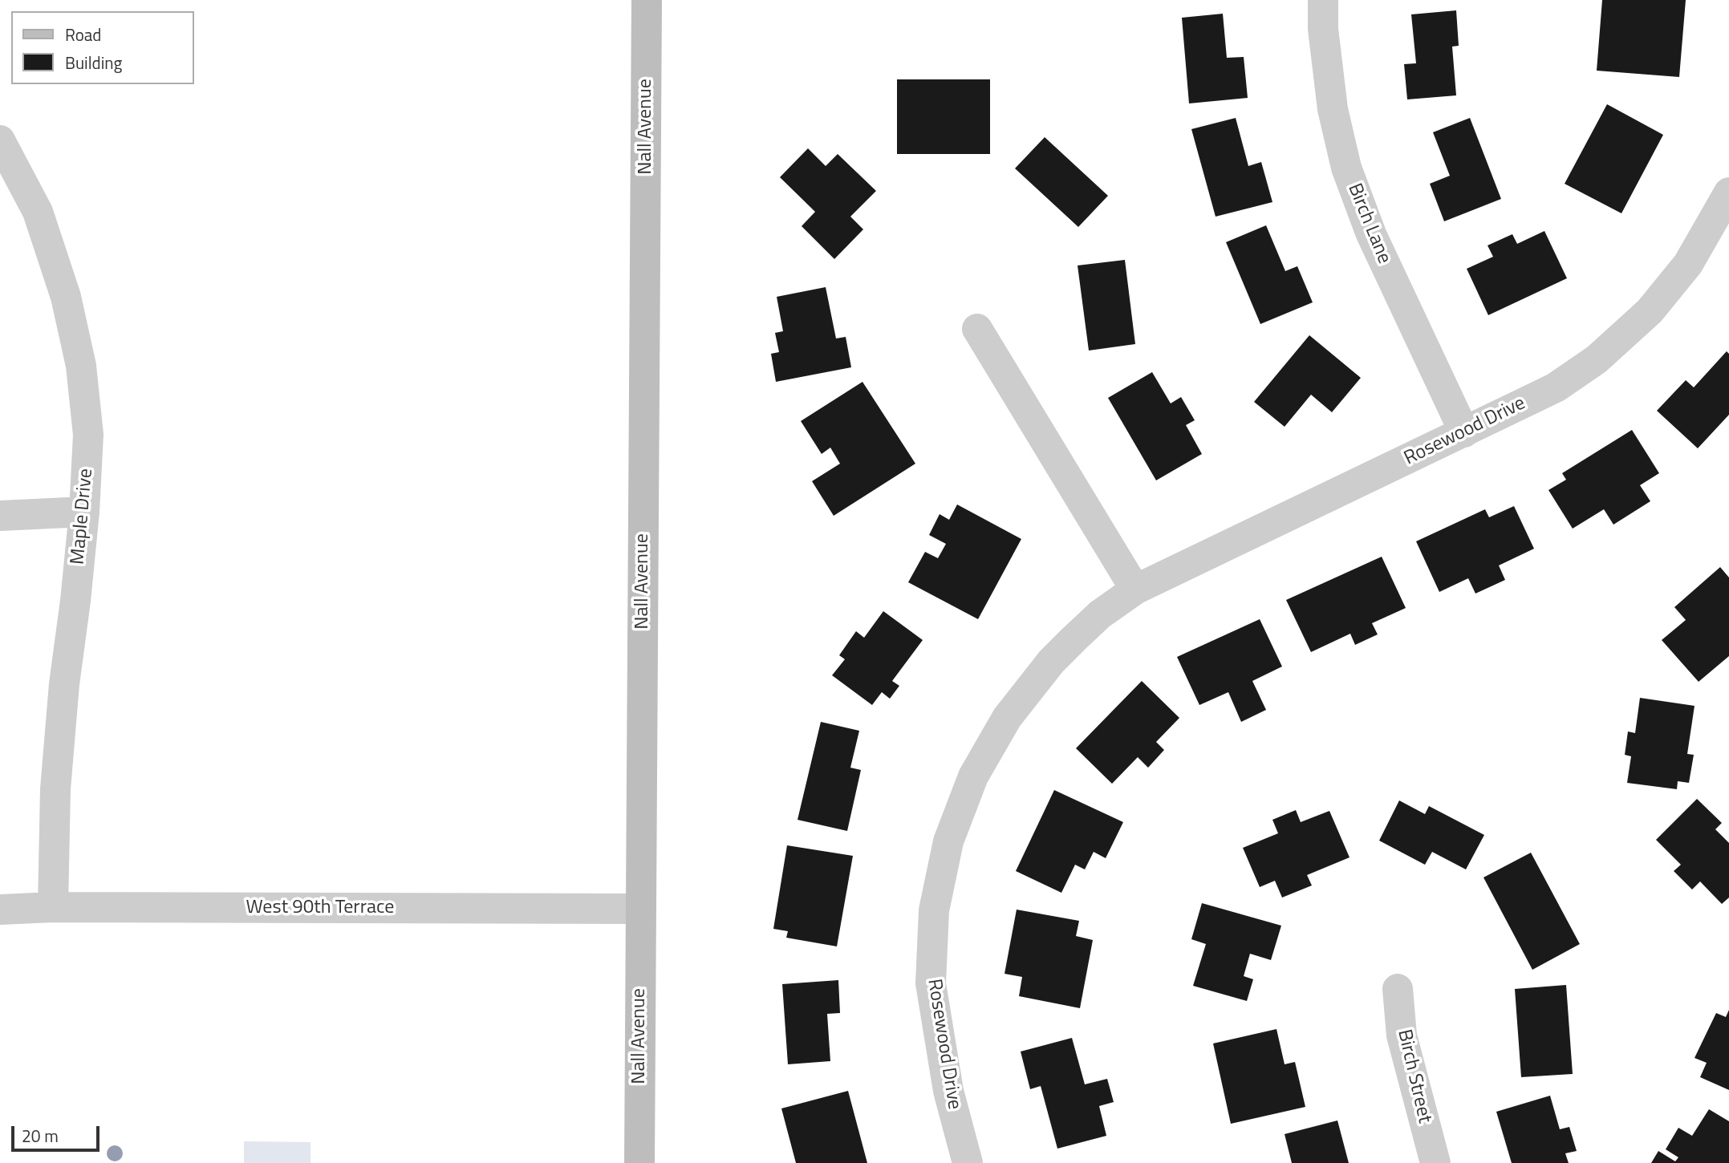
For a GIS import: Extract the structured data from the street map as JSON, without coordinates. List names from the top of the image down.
{
  "streets": {
    "main road": ["Nall Avenue"],
    "street": [
      "Birch Lane",
      "Rosewood Drive",
      "Maple Drive",
      "West 90th Terrace",
      "Birch Street"
    ]
  },
  "crossings": [
    ["Nall Avenue", "West 90th Terrace"],
    ["Birch Lane", "Rosewood Drive"],
    ["Maple Drive", "West 90th Terrace"]
  ],
  "legend": ["Road", "Building"],
  "scale_bar": "20 m"
}
